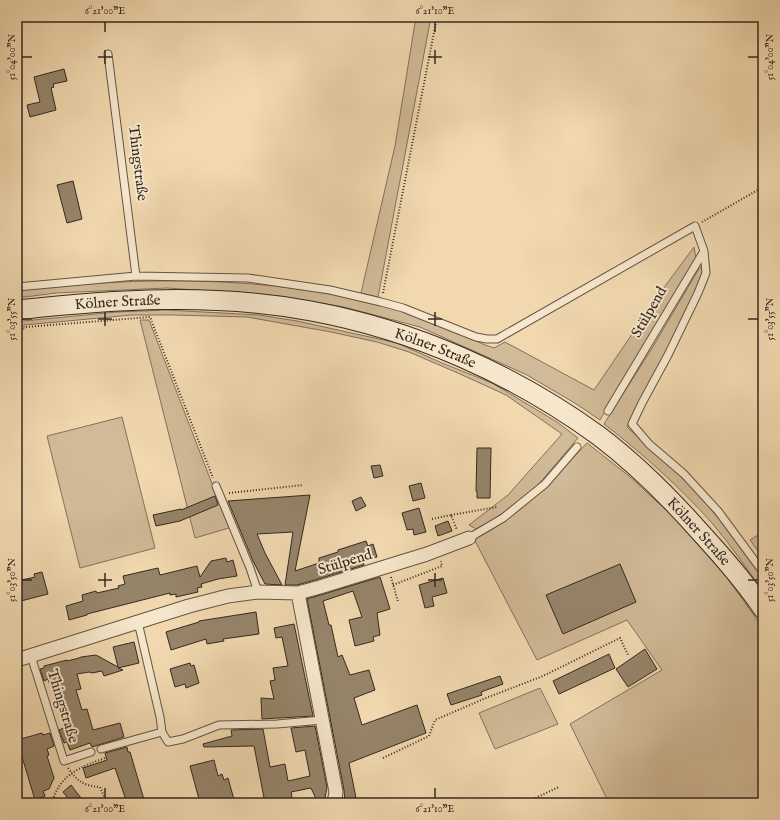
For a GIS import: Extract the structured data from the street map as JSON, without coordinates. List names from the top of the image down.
{
  "streets": {
    "main road": ["Kölner Straße"],
    "street": ["Thingstraße", "Stülpend"]
  },
  "crossings": [
    ["Thingstraße", "Stülpend"]
  ],
  "coordinates": [
    "6°21'00\"E",
    "6°21'10\"E",
    "51°04'00\"N",
    "51°03'55\"N",
    "51°03'50\"N"
  ]
}
